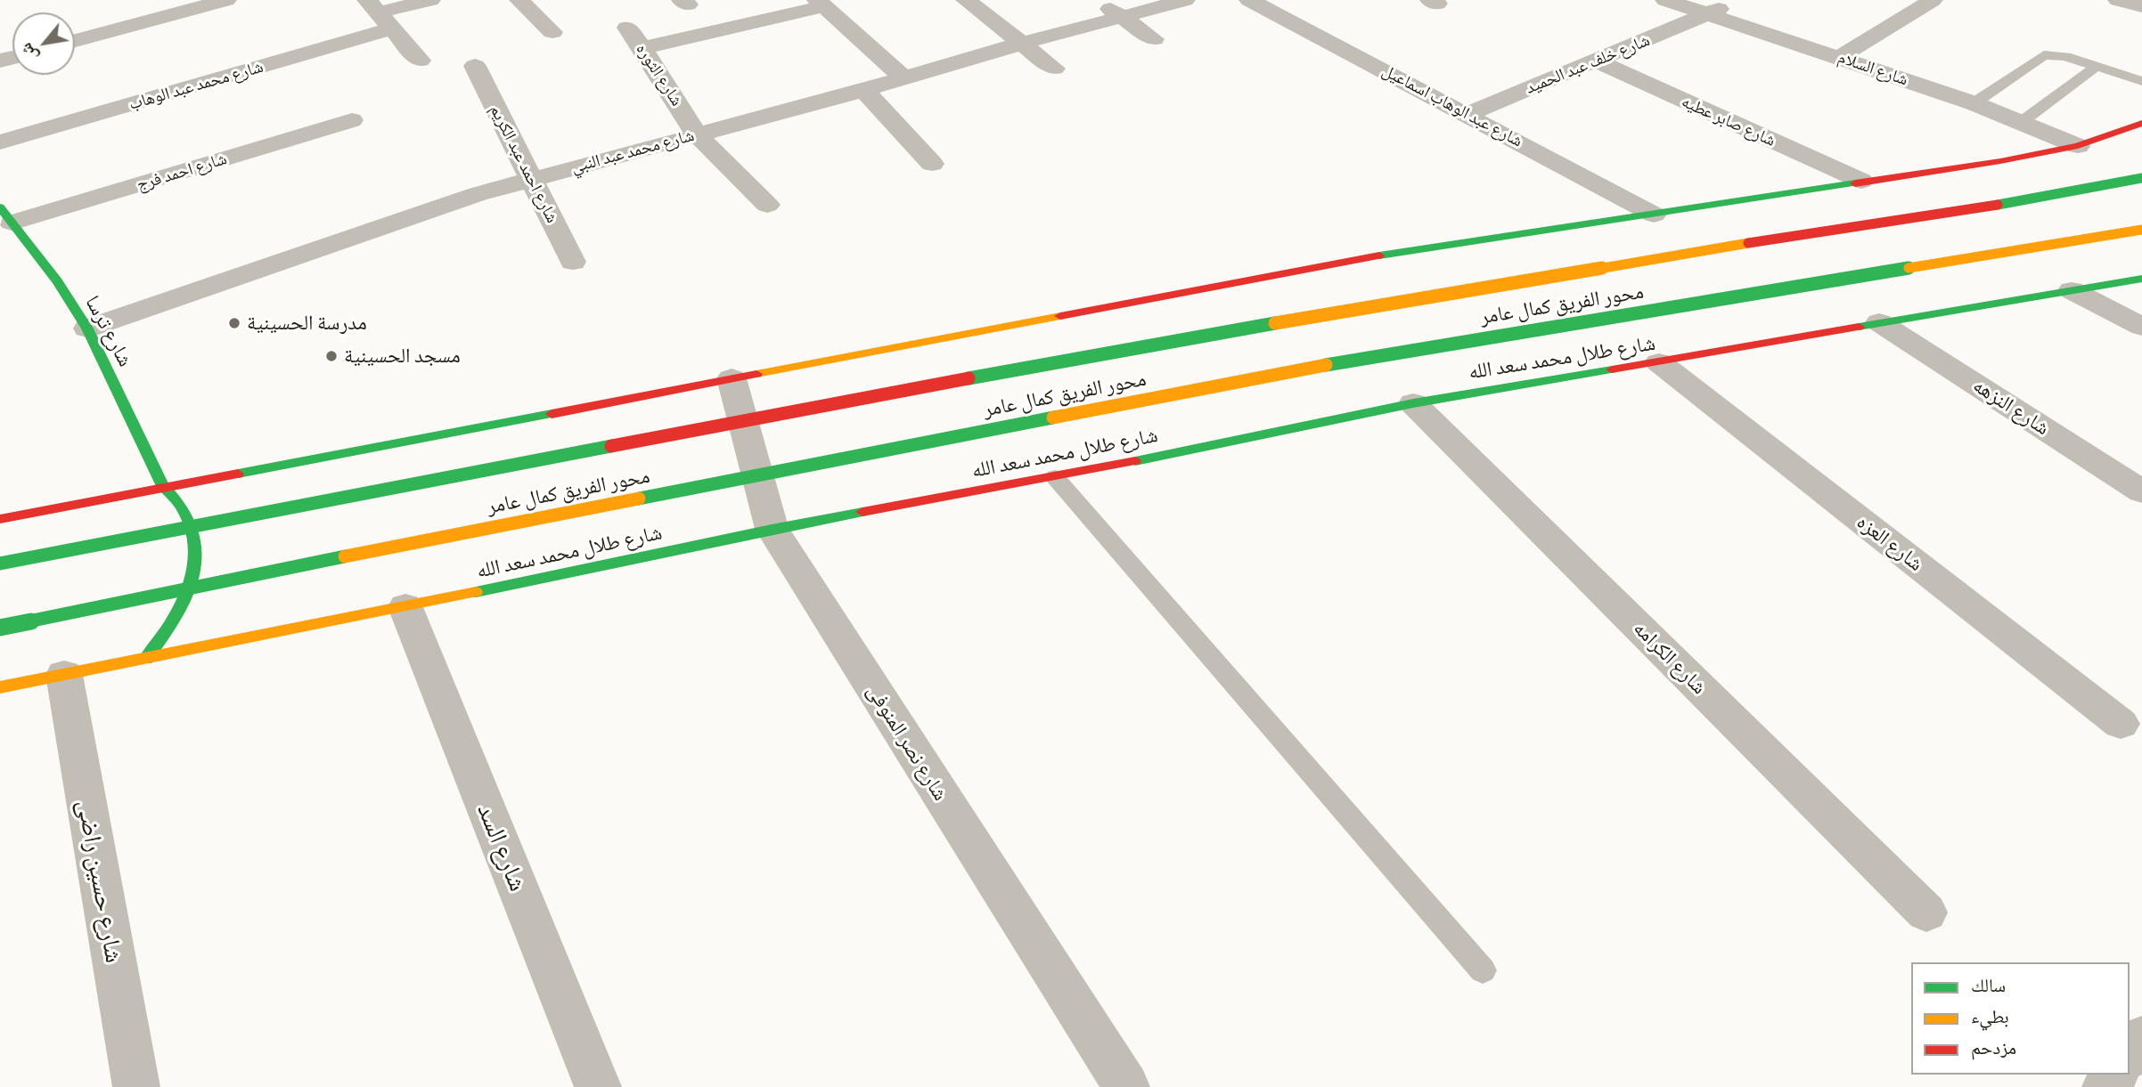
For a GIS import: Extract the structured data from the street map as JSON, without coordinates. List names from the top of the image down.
{
  "streets": {
    "main road": ["محور الفريق كمال عامر", "شارع ترسا", "شارع طلال محمد سعد الله"],
    "street": [
      "شارع خلف عبد الحميد",
      "شارع السلام",
      "شارع الثوره",
      "شارع محمد عبد الوهاب",
      "شارع عبد الوهاب اسماعيل",
      "شارع صابر عطيه",
      "شارع محمد عبد النبي",
      "شارع احمد عبد الكريم",
      "شارع احمد فرج",
      "شارع النزهه",
      "شارع العزه",
      "شارع الكرامه",
      "شارع نصر المنوفى",
      "شارع السد",
      "شارع حسين راضى"
    ]
  },
  "crossings": [
    ["شارع خلف عبد الحميد", "شارع السلام"],
    ["شارع خلف عبد الحميد", "شارع عبد الوهاب اسماعيل"],
    ["شارع خلف عبد الحميد", "شارع صابر عطيه"],
    ["شارع الثوره", "شارع محمد عبد النبي"],
    ["شارع محمد عبد النبي", "شارع احمد عبد الكريم"],
    ["شارع محمد عبد النبي", "شارع ترسا"],
    ["شارع احمد فرج", "شارع ترسا"],
    ["شارع ترسا", "شارع طلال محمد سعد الله"],
    ["شارع طلال محمد سعد الله", "شارع النزهه"],
    ["شارع طلال محمد سعد الله", "شارع العزه"],
    ["شارع طلال محمد سعد الله", "شارع الكرامه"],
    ["شارع طلال محمد سعد الله", "شارع نصر المنوفى"],
    ["شارع طلال محمد سعد الله", "شارع السد"],
    ["شارع طلال محمد سعد الله", "شارع حسين راضى"]
  ],
  "places": ["مدرسة الحسينية", "مسجد الحسينية"],
  "legend": ["سالك", "بطيء", "مزدحم"],
  "north": "bottom left"
}
